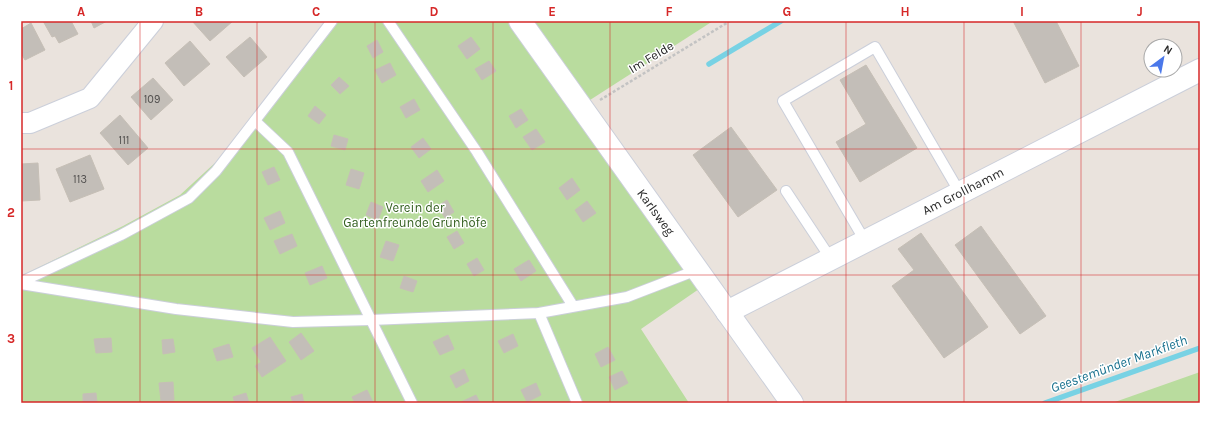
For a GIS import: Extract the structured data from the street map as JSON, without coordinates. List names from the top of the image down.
{
  "streets": {
    "street": ["Am Grollhamm", "Karlsweg"],
    "path": ["Im Felde"]
  },
  "crossings": [
    ["Im Felde", "Karlsweg"],
    ["Am Grollhamm", "Karlsweg"]
  ],
  "water": ["Geestemünder Markfleth"],
  "parks": ["Verein der Gartenfreunde Grünhöfe"],
  "house_numbers": ["109", "111", "113"],
  "north": "top right",
  "grid": {
    "columns": [
      "A",
      "B",
      "C",
      "D",
      "E",
      "F",
      "G",
      "H",
      "I",
      "J"
    ],
    "rows": ["1", "2", "3"]
  }
}
